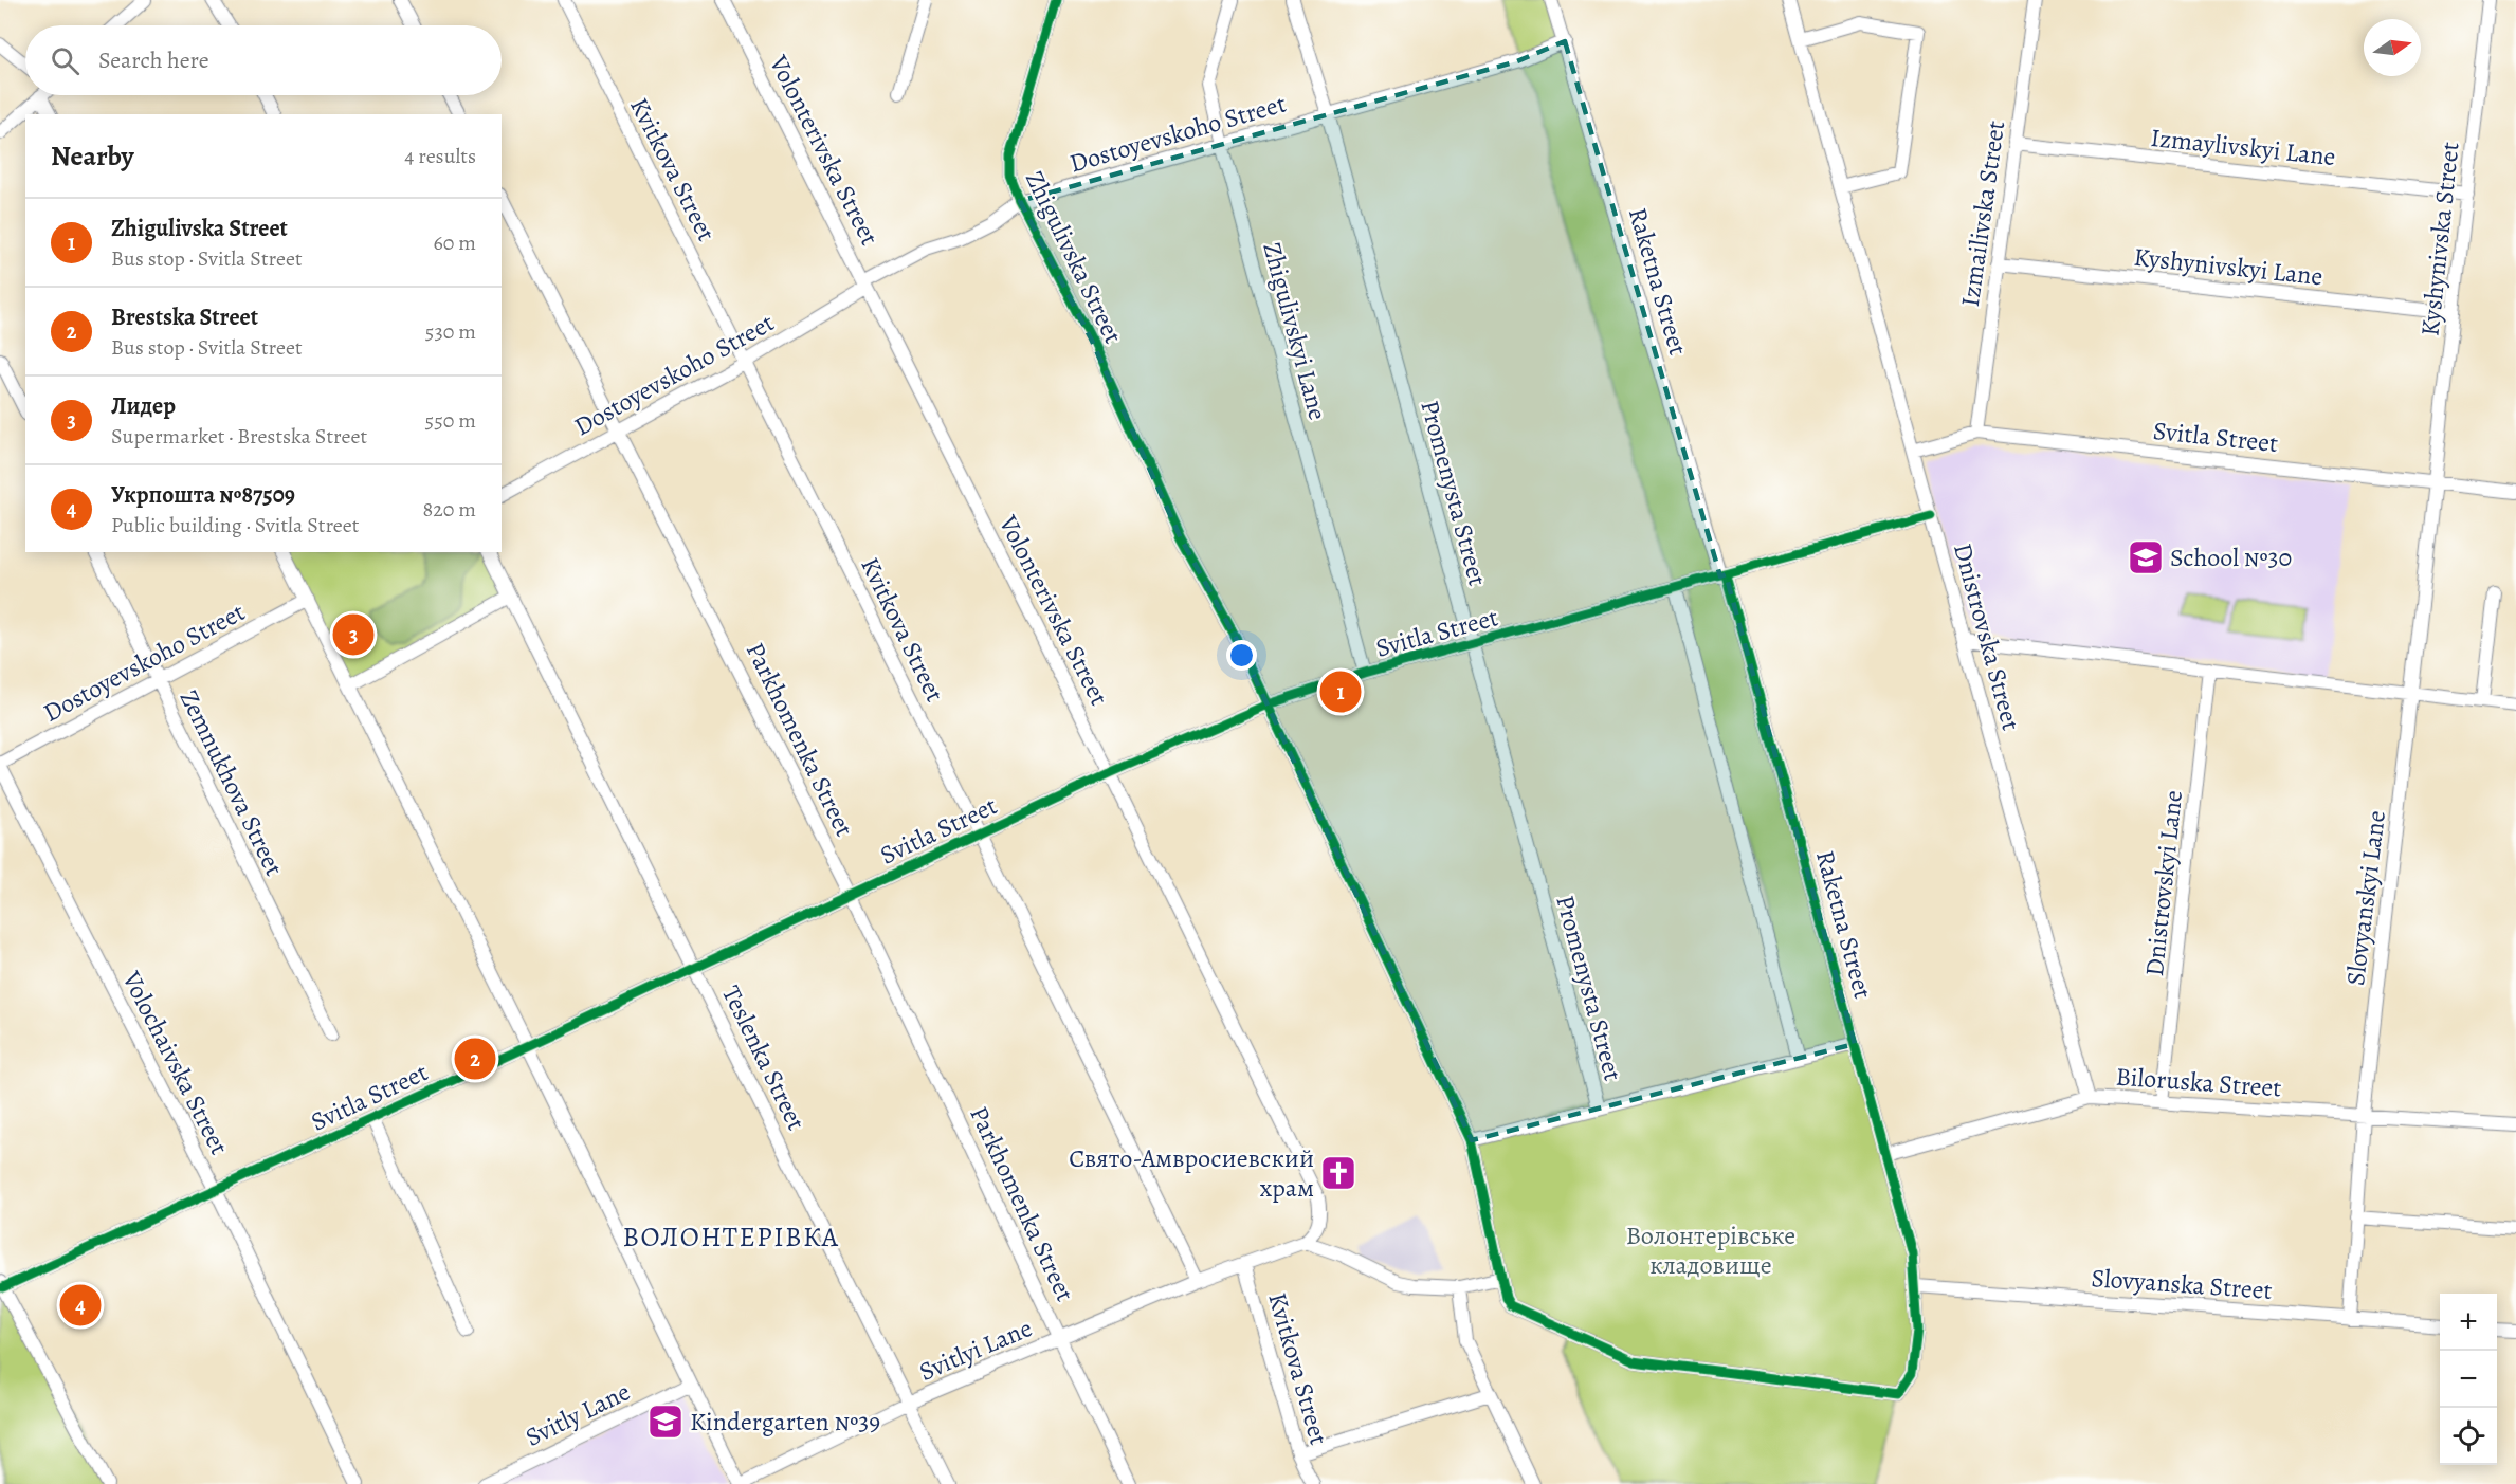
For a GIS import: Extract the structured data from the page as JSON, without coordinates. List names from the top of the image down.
{
  "streets": {
    "street": [
      "Dostoyevskoho Street",
      "Izmaylivskyi Lane",
      "Volonterivska Street",
      "Kvitkova Street",
      "Izmailivska Street",
      "Kyshynivska Street",
      "Zhigulivska Street",
      "Kyshynivskyi Lane",
      "Raketna Street",
      "Zhigulivskyi Lane",
      "Svitla Street",
      "Promenysta Street",
      "Dnistrovska Street",
      "Parkhomenka Street",
      "Zemnukhova Street",
      "Dnistrovskyi Lane",
      "Slovyanskyi Lane",
      "Teslenka Street",
      "Volochaivska Street",
      "Biloruska Street",
      "Slovyanska Street",
      "Svitlyi Lane",
      "Svitly Lane"
    ]
  },
  "crossings": [
    ["Dostoyevskoho Street", "Volonterivska Street"],
    ["Dostoyevskoho Street", "Kvitkova Street"],
    ["Dostoyevskoho Street", "Zhigulivska Street"],
    ["Dostoyevskoho Street", "Raketna Street"],
    ["Dostoyevskoho Street", "Zhigulivskyi Lane"],
    ["Dostoyevskoho Street", "Promenysta Street"],
    ["Dostoyevskoho Street", "Parkhomenka Street"],
    ["Dostoyevskoho Street", "Zemnukhova Street"],
    ["Dostoyevskoho Street", "Volochaivska Street"],
    ["Izmaylivskyi Lane", "Izmailivska Street"],
    ["Izmaylivskyi Lane", "Kyshynivska Street"],
    ["Volonterivska Street", "Svitla Street"],
    ["Volonterivska Street", "Svitlyi Lane"],
    ["Kvitkova Street", "Svitla Street"],
    ["Kvitkova Street", "Svitlyi Lane"],
    ["Izmailivska Street", "Kyshynivskyi Lane"],
    ["Izmailivska Street", "Svitla Street"],
    ["Kyshynivska Street", "Kyshynivskyi Lane"],
    ["Kyshynivska Street", "Svitla Street"],
    ["Kyshynivska Street", "Slovyanskyi Lane"],
    ["Zhigulivska Street", "Raketna Street"],
    ["Zhigulivska Street", "Svitla Street"],
    ["Raketna Street", "Svitla Street"],
    ["Raketna Street", "Biloruska Street"],
    ["Raketna Street", "Slovyanska Street"],
    ["Zhigulivskyi Lane", "Svitla Street"],
    ["Svitla Street", "Promenysta Street"],
    ["Svitla Street", "Dnistrovska Street"],
    ["Svitla Street", "Parkhomenka Street"],
    ["Svitla Street", "Slovyanskyi Lane"],
    ["Svitla Street", "Teslenka Street"],
    ["Svitla Street", "Volochaivska Street"],
    ["Dnistrovska Street", "Biloruska Street"],
    ["Parkhomenka Street", "Svitlyi Lane"],
    ["Dnistrovskyi Lane", "Biloruska Street"],
    ["Slovyanskyi Lane", "Biloruska Street"],
    ["Slovyanskyi Lane", "Slovyanska Street"],
    ["Teslenka Street", "Svitlyi Lane"]
  ],
  "districts": ["ВОЛОНТЕРІВКА"],
  "parks": ["Волонтерівське кладовище"],
  "places": {
    "school or university": ["School №30", "Kindergarten №39"],
    "church": ["Свято-Амвросиевский храм"]
  },
  "north": "right",
  "page": {
    "search": "Search here",
    "heading": ["Nearby", "4 results"],
    "list": [
      {
        "mark": "1",
        "name": "Zhigulivska Street",
        "note": "Bus stop · Svitla Street",
        "value": "60 m"
      },
      {
        "mark": "2",
        "name": "Brestska Street",
        "note": "Bus stop · Svitla Street",
        "value": "530 m"
      },
      {
        "mark": "3",
        "name": "Лидер",
        "note": "Supermarket · Brestska Street",
        "value": "550 m"
      },
      {
        "mark": "4",
        "name": "Укрпошта №87509",
        "note": "Public building · Svitla Street",
        "value": "820 m"
      }
    ],
    "pins": [
      "3",
      "1",
      "2",
      "4"
    ],
    "map_buttons": ["+", "−"]
  }
}
